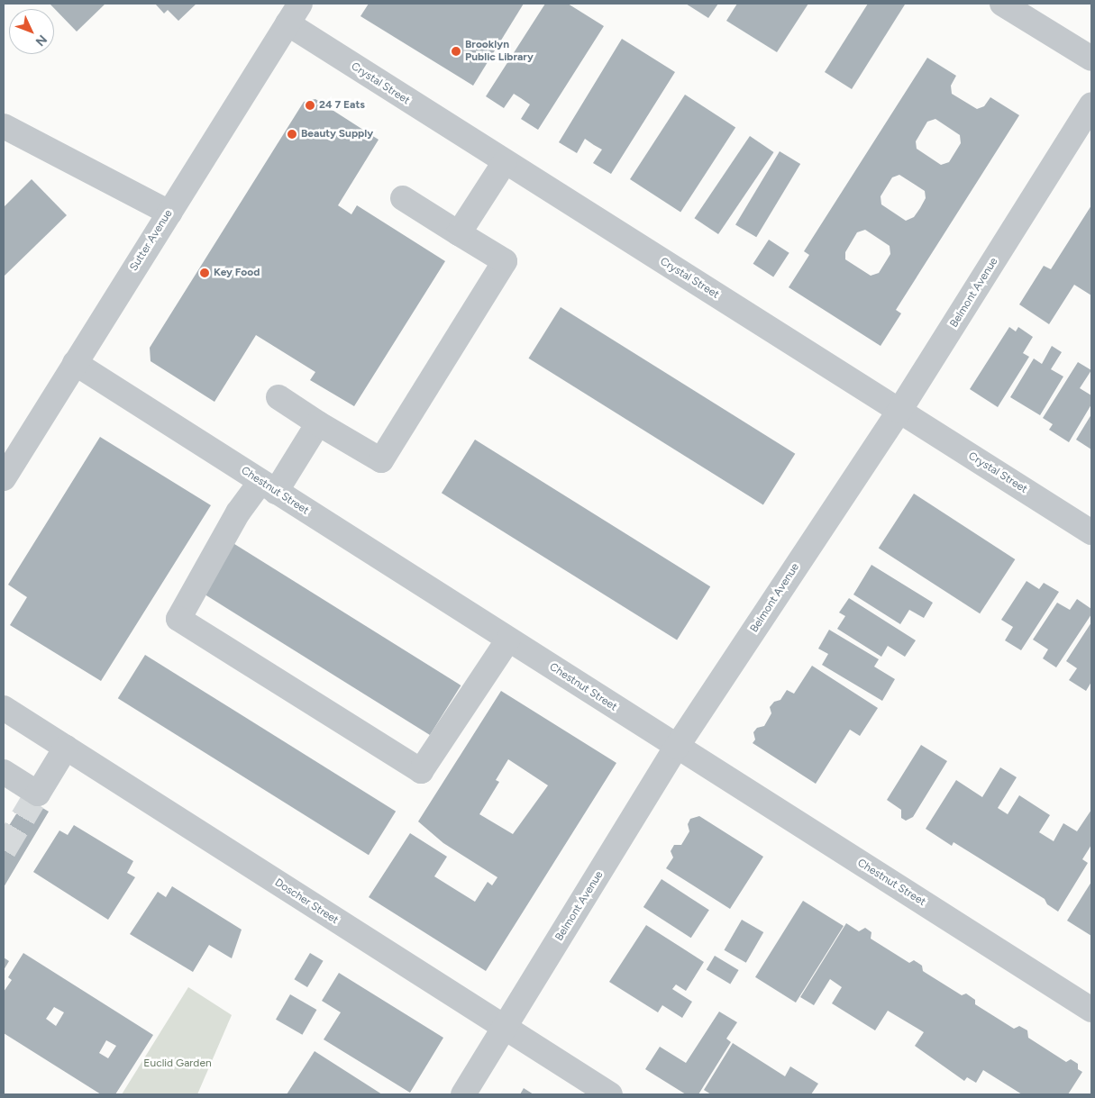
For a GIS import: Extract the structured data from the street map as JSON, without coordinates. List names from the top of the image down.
{
  "streets": {
    "street": [
      "Crystal Street",
      "Sutter Avenue",
      "Belmont Avenue",
      "Chestnut Street",
      "Doscher Street"
    ]
  },
  "crossings": [
    ["Crystal Street", "Sutter Avenue"],
    ["Crystal Street", "Belmont Avenue"],
    ["Sutter Avenue", "Chestnut Street"],
    ["Belmont Avenue", "Chestnut Street"],
    ["Belmont Avenue", "Doscher Street"]
  ],
  "parks": ["Euclid Garden"],
  "places": [
    "Brooklyn Public Library",
    "24 7 Eats",
    "Beauty Supply",
    "Key Food"
  ],
  "north": "bottom right"
}
